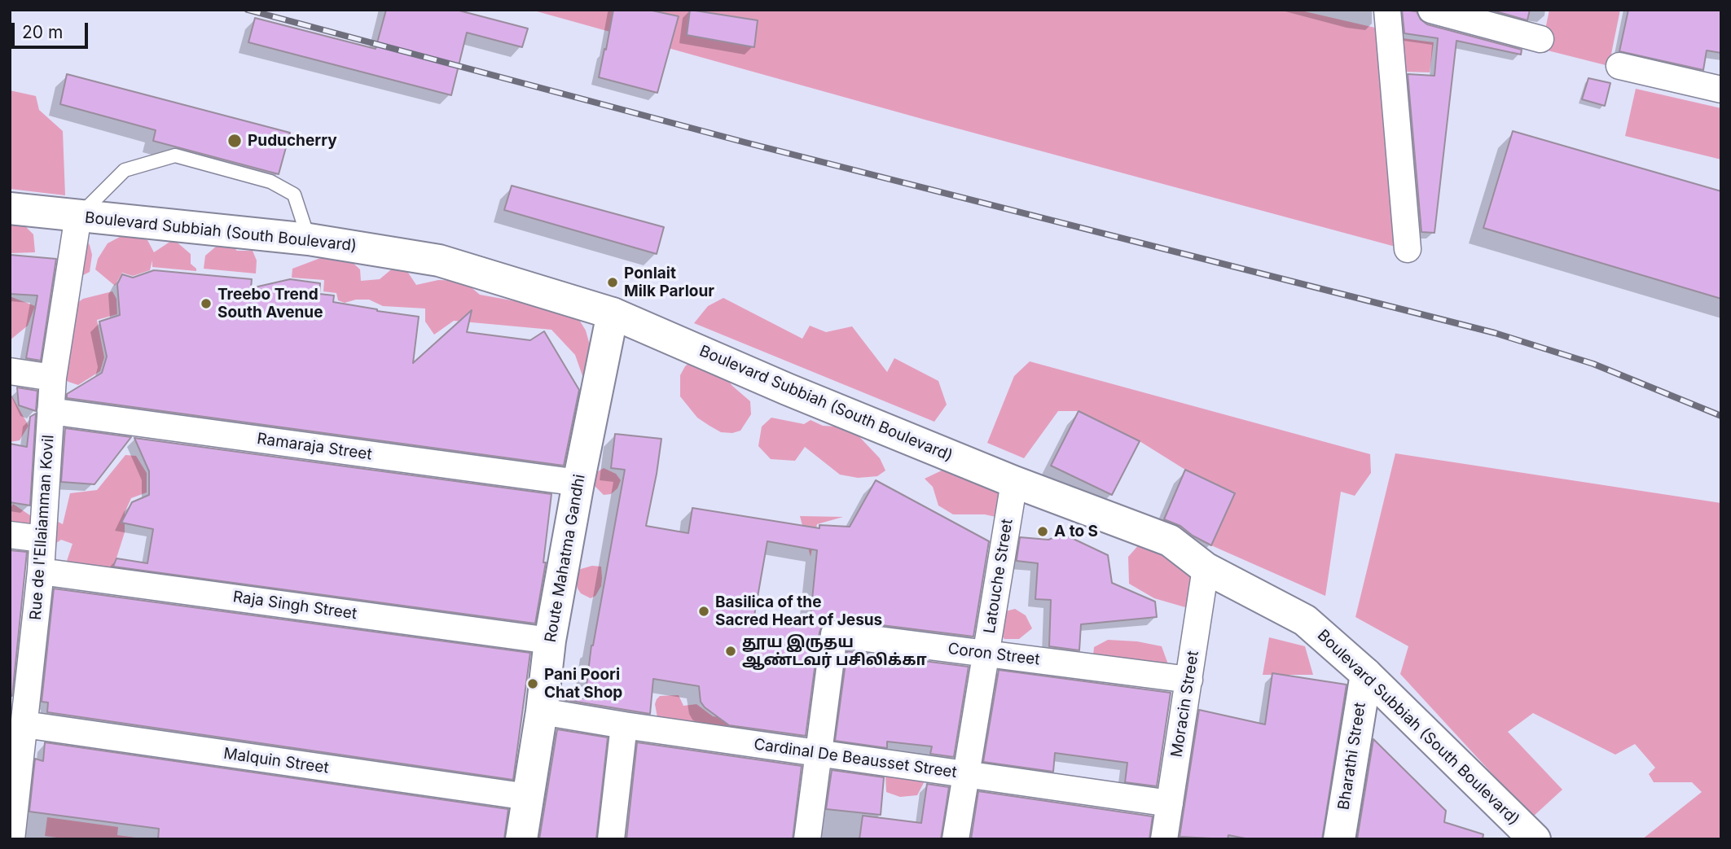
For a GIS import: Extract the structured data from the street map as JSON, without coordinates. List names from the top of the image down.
{
  "streets": {
    "main road": ["Boulevard Subbiah (South Boulevard)", "Route Mahatma Gandhi", "Bharathi Street"],
    "street": [
      "Ramaraja Street",
      "Rue de l'Ellaiamman Kovil",
      "Latouche Street",
      "Raja Singh Street",
      "Coron Street",
      "Moracin Street",
      "Cardinal De Beausset Street",
      "Malquin Street"
    ]
  },
  "crossings": [
    ["Boulevard Subbiah (South Boulevard)", "Rue de l'Ellaiamman Kovil"],
    ["Boulevard Subbiah (South Boulevard)", "Route Mahatma Gandhi"],
    ["Boulevard Subbiah (South Boulevard)", "Latouche Street"],
    ["Boulevard Subbiah (South Boulevard)", "Moracin Street"],
    ["Boulevard Subbiah (South Boulevard)", "Bharathi Street"],
    ["Ramaraja Street", "Rue de l'Ellaiamman Kovil"],
    ["Ramaraja Street", "Route Mahatma Gandhi"],
    ["Rue de l'Ellaiamman Kovil", "Raja Singh Street"],
    ["Rue de l'Ellaiamman Kovil", "Malquin Street"],
    ["Route Mahatma Gandhi", "Raja Singh Street"],
    ["Route Mahatma Gandhi", "Cardinal De Beausset Street"],
    ["Route Mahatma Gandhi", "Malquin Street"],
    ["Latouche Street", "Coron Street"],
    ["Latouche Street", "Cardinal De Beausset Street"],
    ["Coron Street", "Moracin Street"],
    ["Coron Street", "Cardinal De Beausset Street"],
    ["Moracin Street", "Cardinal De Beausset Street"]
  ],
  "places": [
    "Puducherry",
    "Ponlait Milk Parlour",
    "Treebo Trend South Avenue",
    "A to S",
    "Basilica of the Sacred Heart of Jesus",
    "தூய இருதய ஆண்டவர் பசிலிக்கா",
    "Pani Poori Chat Shop"
  ],
  "scale_bar": "20 m"
}
